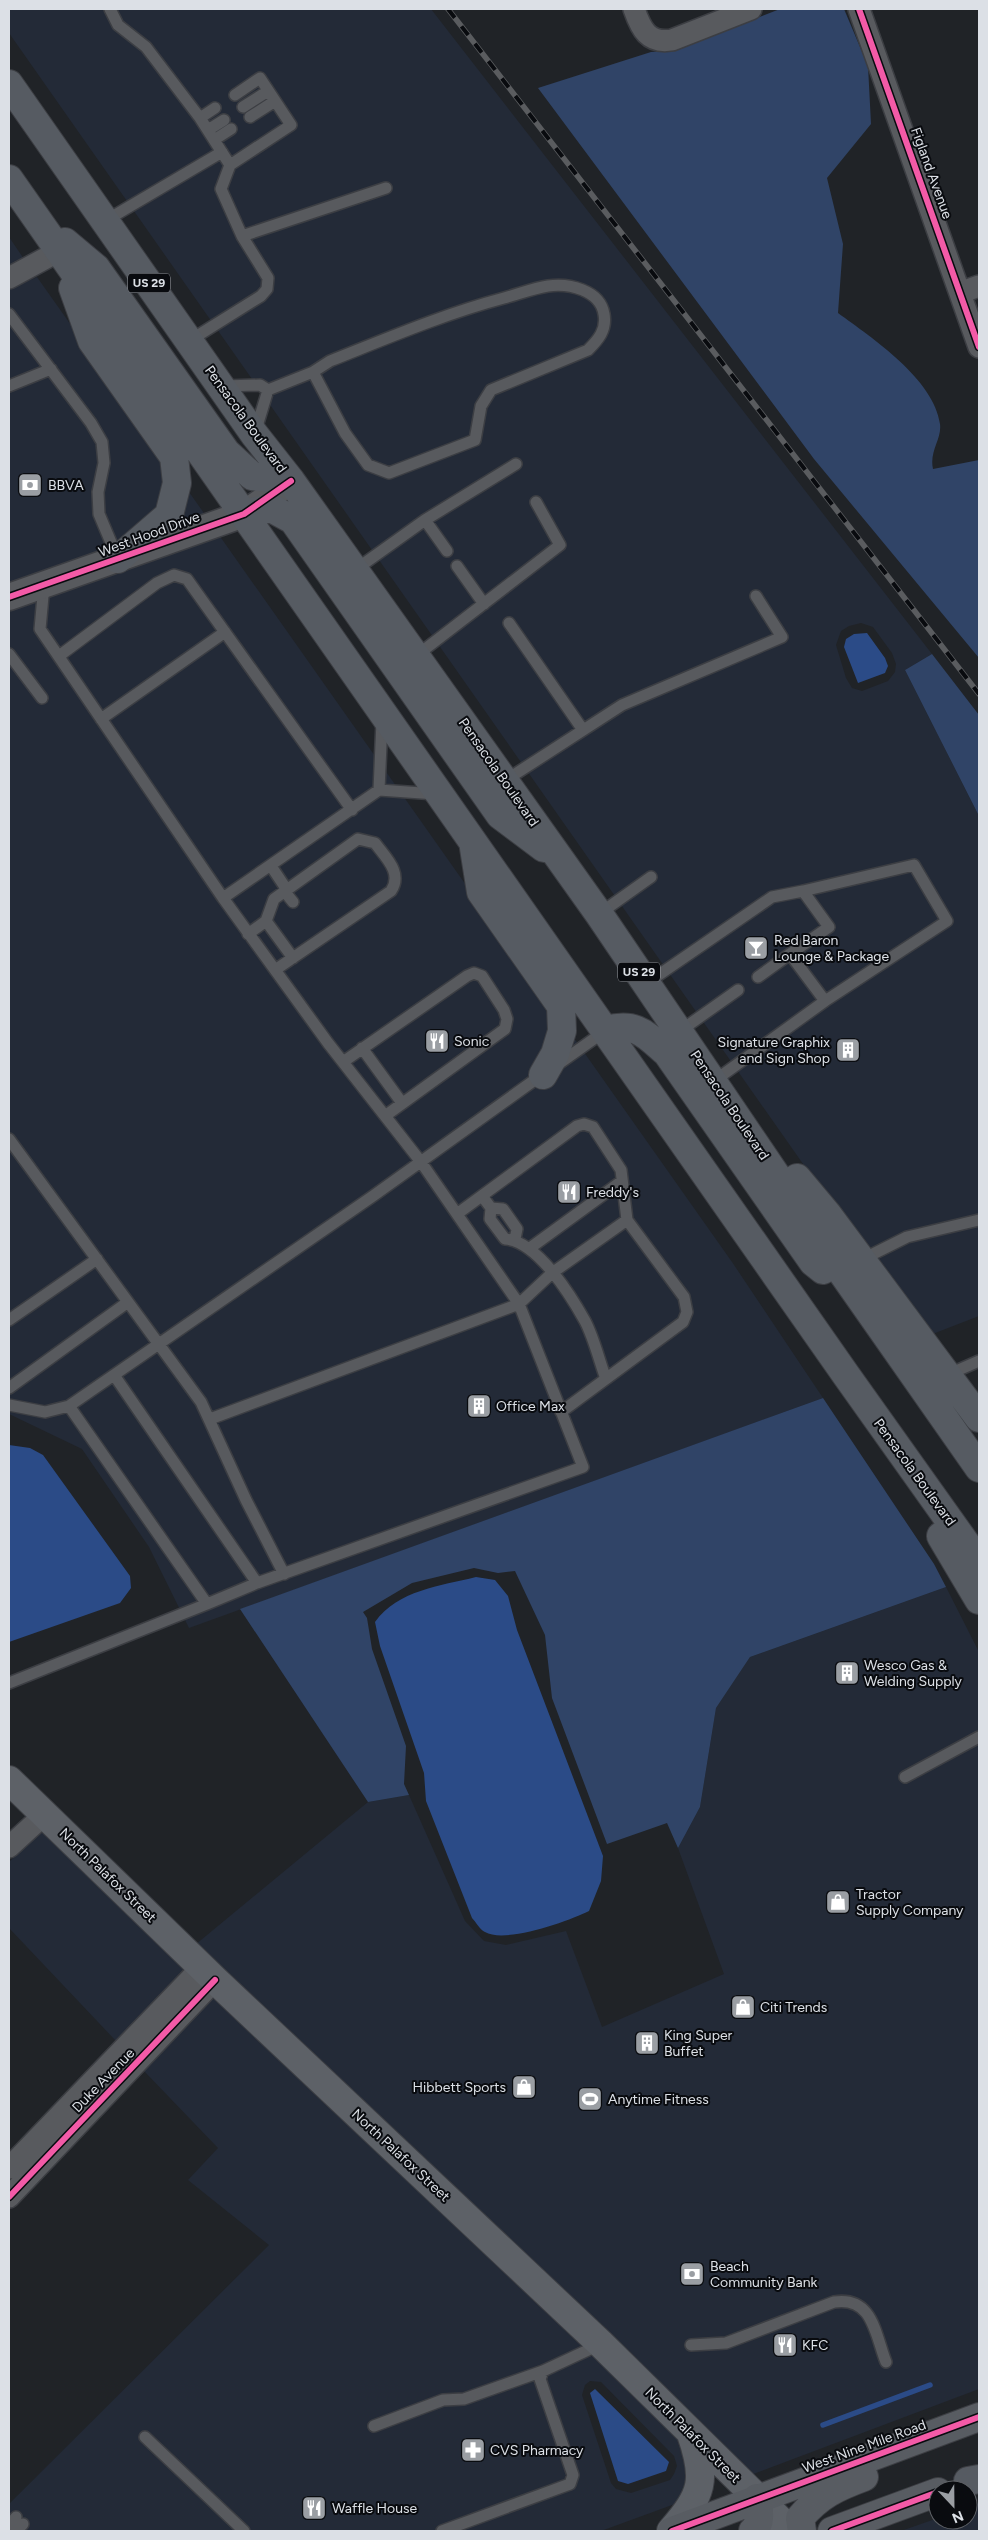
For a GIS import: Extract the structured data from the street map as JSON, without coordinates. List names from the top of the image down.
{
  "streets": {
    "highway": ["US 29", "Pensacola Boulevard"],
    "main road": ["North Palafox Street", "West Nine Mile Road"],
    "street": ["Figland Avenue", "West Hood Drive", "Duke Avenue"]
  },
  "crossings": [
    ["Pensacola Boulevard", "West Hood Drive"],
    ["North Palafox Street", "Duke Avenue"],
    ["North Palafox Street", "West Nine Mile Road"]
  ],
  "places": {
    "bank": ["BBVA", "Beach Community Bank"],
    "bar": ["Red Baron Lounge & Package"],
    "restaurant": [
      "Sonic",
      "Freddy's",
      "KFC",
      "Waffle House"
    ],
    "building": [
      "Signature Graphix and Sign Shop",
      "Office Max",
      "Wesco Gas & Welding Supply",
      "King Super Buffet"
    ],
    "shop": ["Tractor Supply Company", "Citi Trends", "Hibbett Sports"],
    "sports": ["Anytime Fitness"],
    "pharmacy": ["CVS Pharmacy"]
  },
  "north": "bottom"
}
